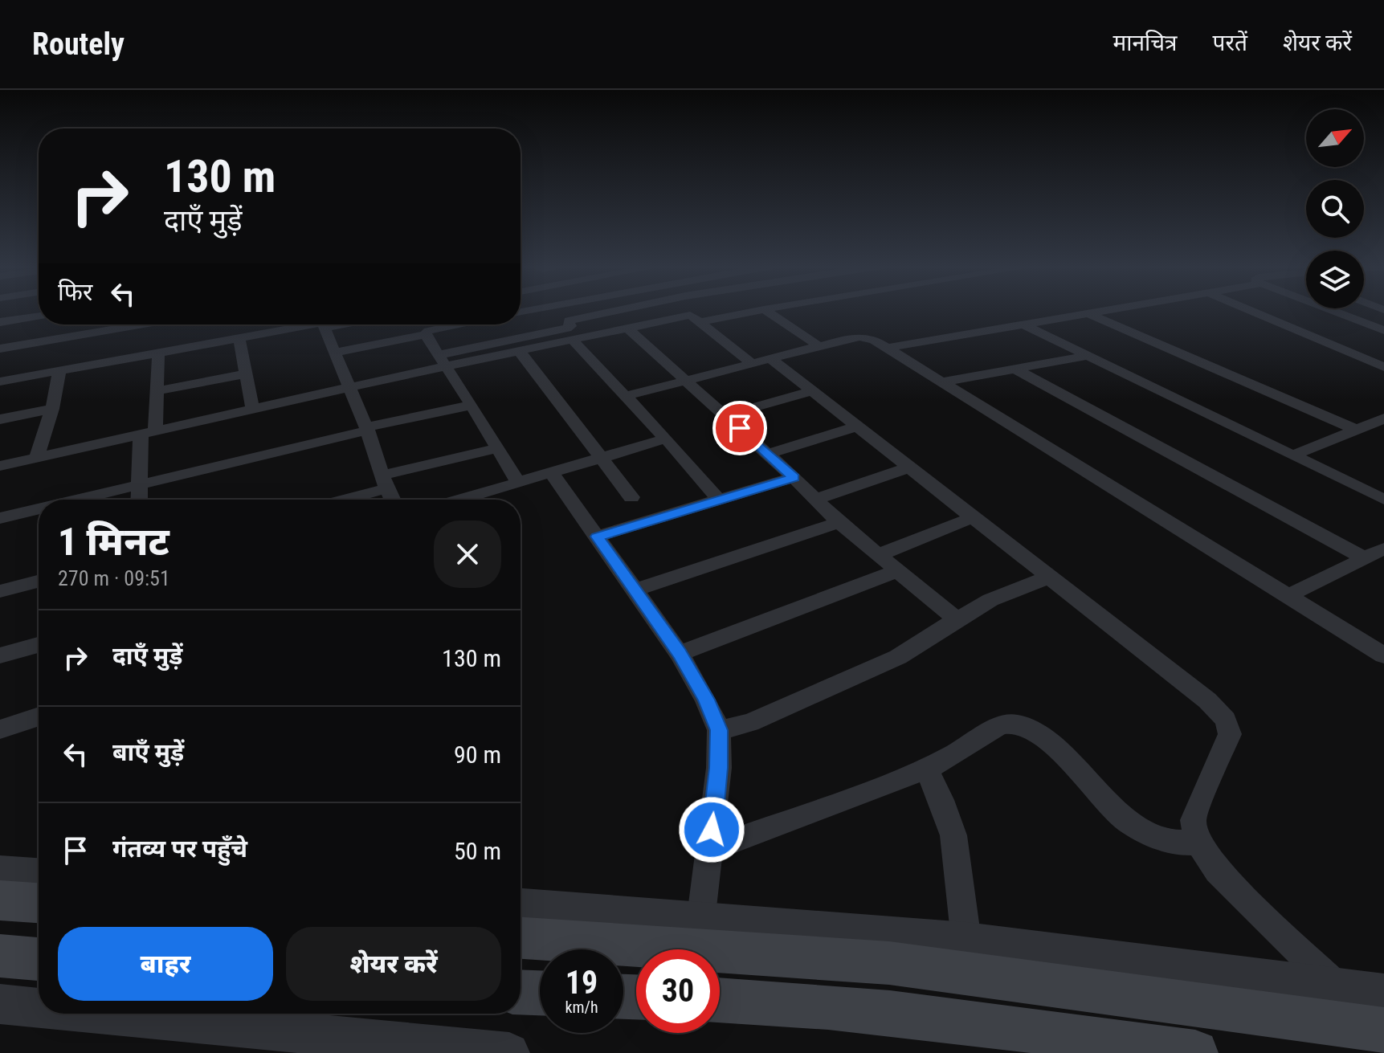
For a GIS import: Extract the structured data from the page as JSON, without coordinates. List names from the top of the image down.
{
  "north": "top right",
  "page": {
    "header": "Routely",
    "nav": ["मानचित्र", "परतें", "शेयर करें"],
    "turn": ["130 m", "दाएँ मुड़ें"],
    "then": "फिर",
    "heading": ["1 मिनट", "270 m · 09:51"],
    "list": [
      {
        "name": "दाएँ मुड़ें",
        "value": "130 m"
      },
      {
        "name": "बाएँ मुड़ें",
        "value": "90 m"
      },
      {
        "name": "गंतव्य पर पहुँचे",
        "value": "50 m"
      }
    ],
    "buttons": ["बाहर", "शेयर करें"],
    "speed": "19 km/h",
    "limit": "30"
  }
}
